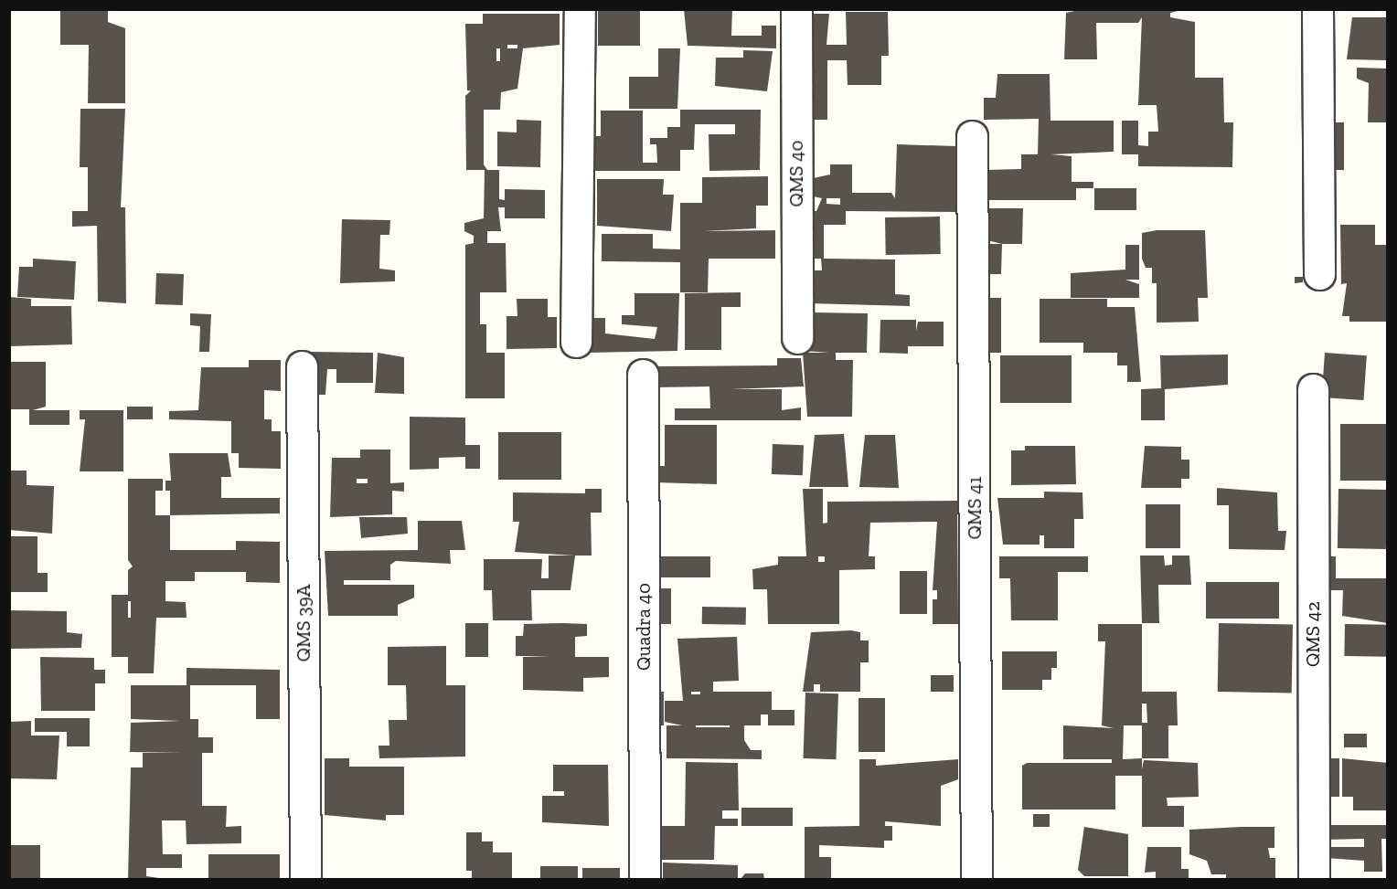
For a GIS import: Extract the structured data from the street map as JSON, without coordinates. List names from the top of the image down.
{
  "streets": {
    "street": [
      "QMS 40",
      "QMS 41",
      "QMS 39A",
      "Quadra 40",
      "QMS 42"
    ]
  }
}
